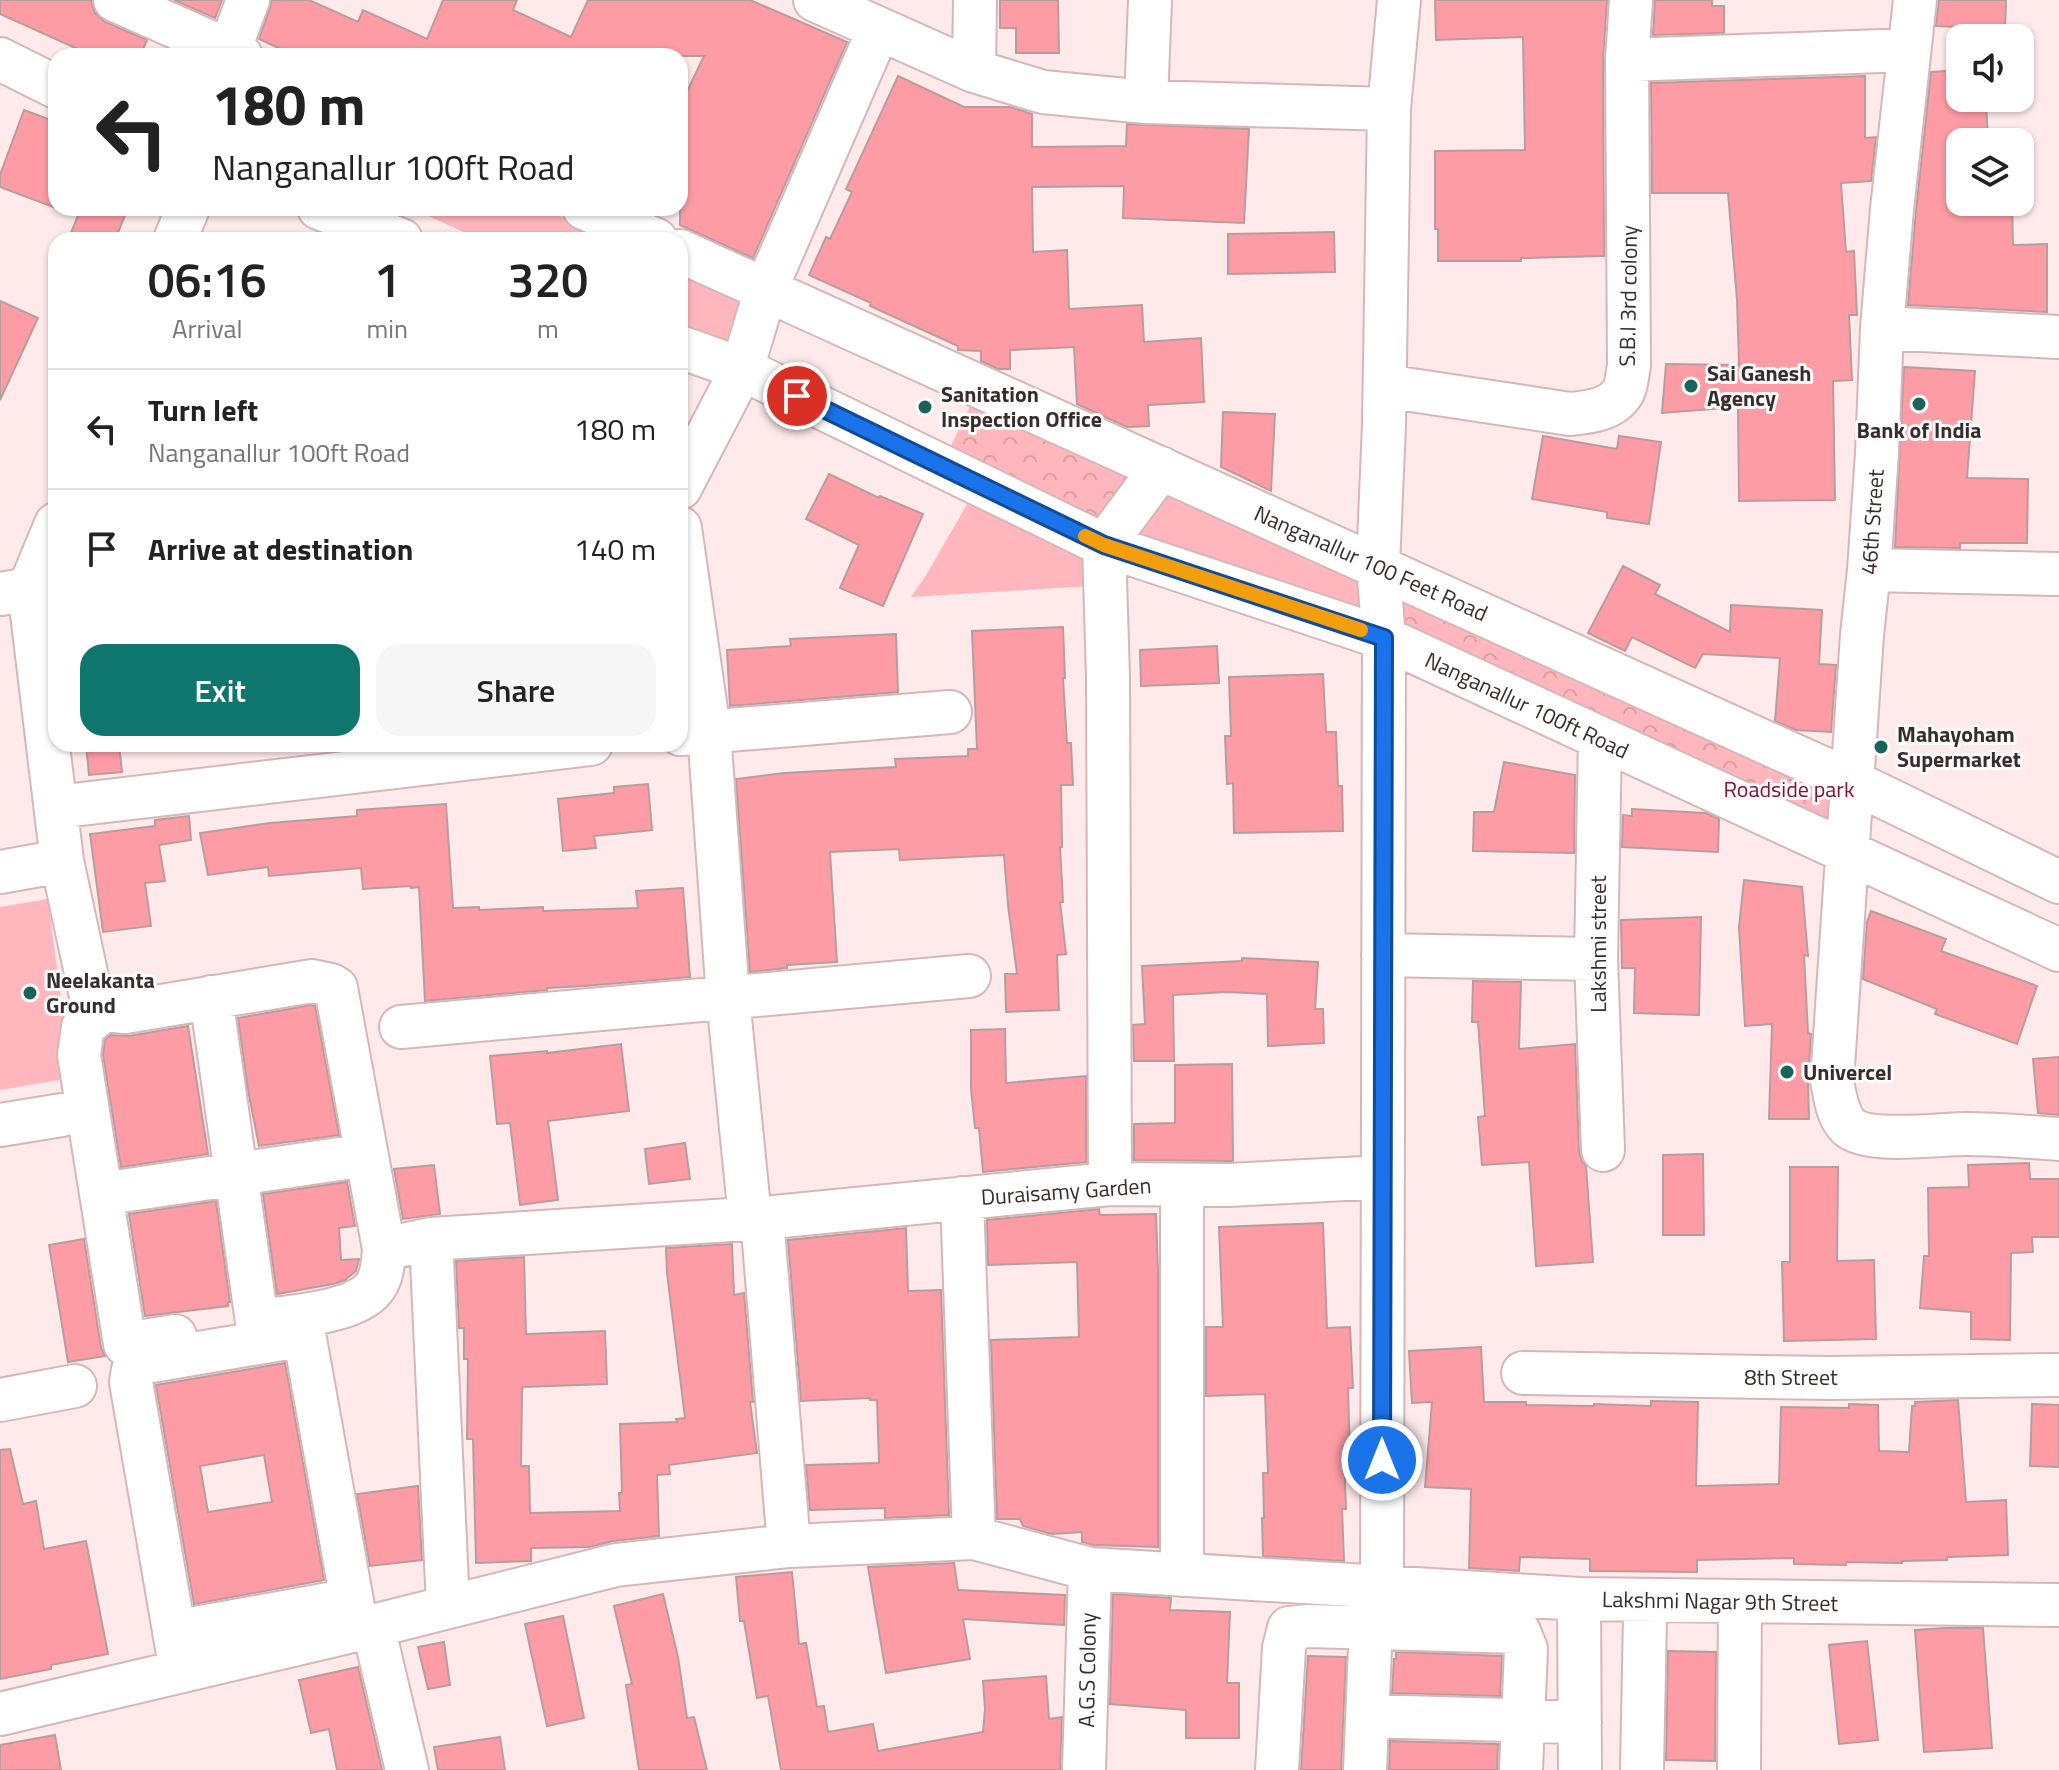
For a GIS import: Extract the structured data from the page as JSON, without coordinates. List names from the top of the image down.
{
  "streets": {
    "street": [
      "S.B.I 3rd colony",
      "46th Street",
      "Nanganallur 100 Feet Road",
      "Nanganallur 100ft Road",
      "Lakshmi street",
      "Duraisamy Garden",
      "8th Street",
      "Lakshmi Nagar 9th Street",
      "A.G.S Colony"
    ]
  },
  "crossings": [
    ["46th Street", "Nanganallur 100 Feet Road"],
    ["46th Street", "Nanganallur 100ft Road"],
    ["Nanganallur 100ft Road", "Lakshmi street"],
    ["Lakshmi Nagar 9th Street", "A.G.S Colony"]
  ],
  "parks": ["Roadside park"],
  "places": [
    "Sai Ganesh Agency",
    "Bank of India",
    "Sanitation Inspection Office",
    "Mahayoham Supermarket",
    "Neelakanta Ground",
    "Univercel"
  ],
  "page": {
    "turn": ["180 m", "Nanganallur 100ft Road"],
    "eta": [
      "06:16",
      "Arrival",
      "1",
      "min",
      "320",
      "m"
    ],
    "list": [
      {
        "name": "Turn left",
        "note": "Nanganallur 100ft Road",
        "value": "180 m"
      },
      {
        "name": "Arrive at destination",
        "value": "140 m"
      }
    ],
    "buttons": ["Exit", "Share"]
  }
}
